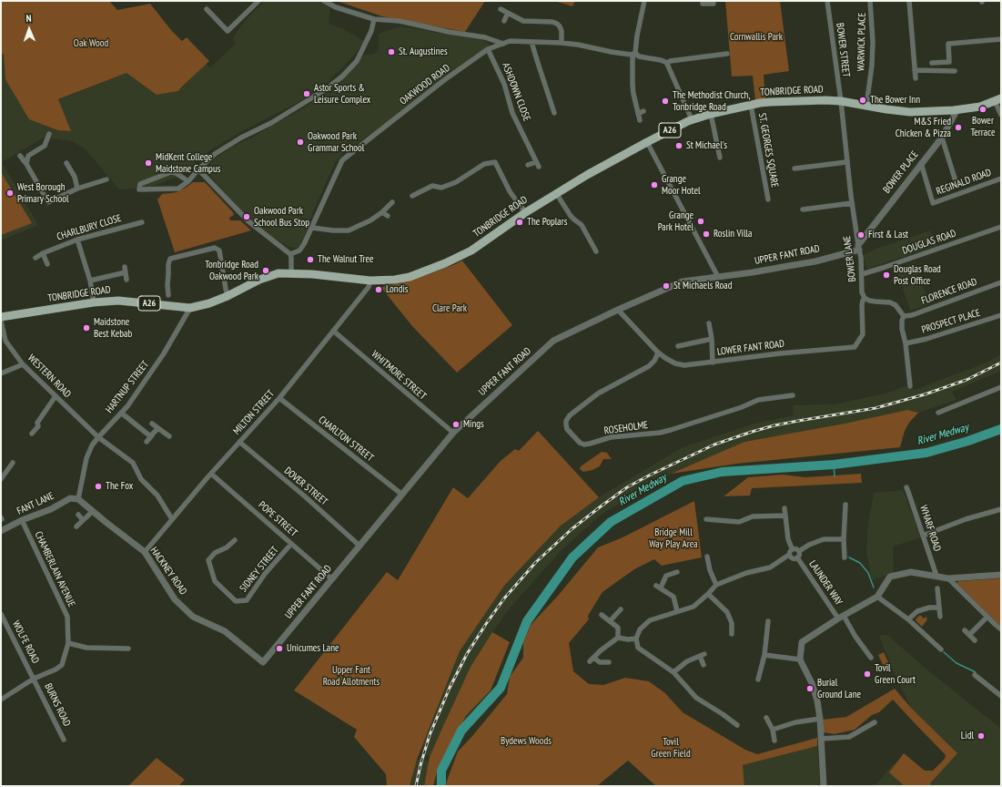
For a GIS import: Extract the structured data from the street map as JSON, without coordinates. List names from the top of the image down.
{
  "streets": {
    "main road": ["TONBRIDGE ROAD", "A26"],
    "street": [
      "WARWICK PLACE",
      "BOWER STREET",
      "OAKWOOD ROAD",
      "ASHDOWN CLOSE",
      "ST. GEORGES SQUARE",
      "BOWER PLACE",
      "REGINALD ROAD",
      "CHARLBURY CLOSE",
      "DOUGLAS ROAD",
      "UPPER FANT ROAD",
      "BOWER LANE",
      "FLORENCE ROAD",
      "PROSPECT PLACE",
      "LOWER FANT ROAD",
      "WHITMORE STREET",
      "WESTERN ROAD",
      "HARTNUP STREET",
      "MILTON STREET",
      "ROSEHOLME",
      "CHARLTON STREET",
      "DOVER STREET",
      "FANT LANE",
      "POPE STREET",
      "WHARF ROAD",
      "CHAMBERLAIN AVENUE",
      "SIDNEY STREET",
      "HACKNEY ROAD",
      "LAUNDER WAY",
      "WOLFE ROAD",
      "BURNS ROAD"
    ]
  },
  "crossings": [
    ["WARWICK PLACE", "TONBRIDGE ROAD"],
    ["BOWER STREET", "TONBRIDGE ROAD"],
    ["BOWER STREET", "BOWER LANE"],
    ["OAKWOOD ROAD", "ASHDOWN CLOSE"],
    ["TONBRIDGE ROAD", "ST. GEORGES SQUARE"],
    ["TONBRIDGE ROAD", "BOWER PLACE"],
    ["TONBRIDGE ROAD", "BOWER LANE"],
    ["TONBRIDGE ROAD", "HARTNUP STREET"],
    ["TONBRIDGE ROAD", "MILTON STREET"],
    ["BOWER PLACE", "REGINALD ROAD"],
    ["BOWER PLACE", "UPPER FANT ROAD"],
    ["BOWER PLACE", "BOWER LANE"],
    ["DOUGLAS ROAD", "BOWER LANE"],
    ["UPPER FANT ROAD", "BOWER LANE"],
    ["UPPER FANT ROAD", "LOWER FANT ROAD"],
    ["UPPER FANT ROAD", "WHITMORE STREET"],
    ["UPPER FANT ROAD", "CHARLTON STREET"],
    ["UPPER FANT ROAD", "DOVER STREET"],
    ["UPPER FANT ROAD", "POPE STREET"],
    ["UPPER FANT ROAD", "HACKNEY ROAD"],
    ["BOWER LANE", "LOWER FANT ROAD"],
    ["LOWER FANT ROAD", "ROSEHOLME"],
    ["WHITMORE STREET", "MILTON STREET"],
    ["WESTERN ROAD", "HARTNUP STREET"],
    ["WESTERN ROAD", "MILTON STREET"],
    ["HARTNUP STREET", "FANT LANE"],
    ["HARTNUP STREET", "HACKNEY ROAD"],
    ["MILTON STREET", "CHARLTON STREET"],
    ["MILTON STREET", "DOVER STREET"],
    ["MILTON STREET", "POPE STREET"],
    ["MILTON STREET", "HACKNEY ROAD"],
    ["FANT LANE", "CHAMBERLAIN AVENUE"],
    ["FANT LANE", "HACKNEY ROAD"],
    ["POPE STREET", "SIDNEY STREET"],
    ["CHAMBERLAIN AVENUE", "WOLFE ROAD"],
    ["CHAMBERLAIN AVENUE", "BURNS ROAD"],
    ["WOLFE ROAD", "BURNS ROAD"]
  ],
  "water": ["River Medway"],
  "parks": [
    "Cornwallis Park",
    "Oak Wood",
    "Clare Park",
    "Bridge Mill Way Play Area",
    "Upper Fant Road Allotments",
    "Bydews Woods",
    "Tovil Green Field"
  ],
  "places": [
    "St. Augustines",
    "Astor Sports & Leisure Complex",
    "The Bower Inn",
    "The Methodist Church, Tonbridge Road",
    "Bower Terrace",
    "M&S Fried Chicken & Pizza",
    "Oakwood Park Grammar School",
    "St Michael's",
    "MidKent College Maidstone Campus",
    "Grange Moor Hotel",
    "West Borough Primary School",
    "Oakwood Park School Bus Stop",
    "Grange Park Hotel",
    "The Poplars",
    "Roslin Villa",
    "First & Last",
    "The Walnut Tree",
    "Tonbridge Road Oakwood Park",
    "Douglas Road Post Office",
    "St Michaels Road",
    "Londis",
    "Maidstone Best Kebab",
    "Mings",
    "The Fox",
    "Unicumes Lane",
    "Tovil Green Court",
    "Burial Ground Lane",
    "Lidl"
  ],
  "north": "top"
}
